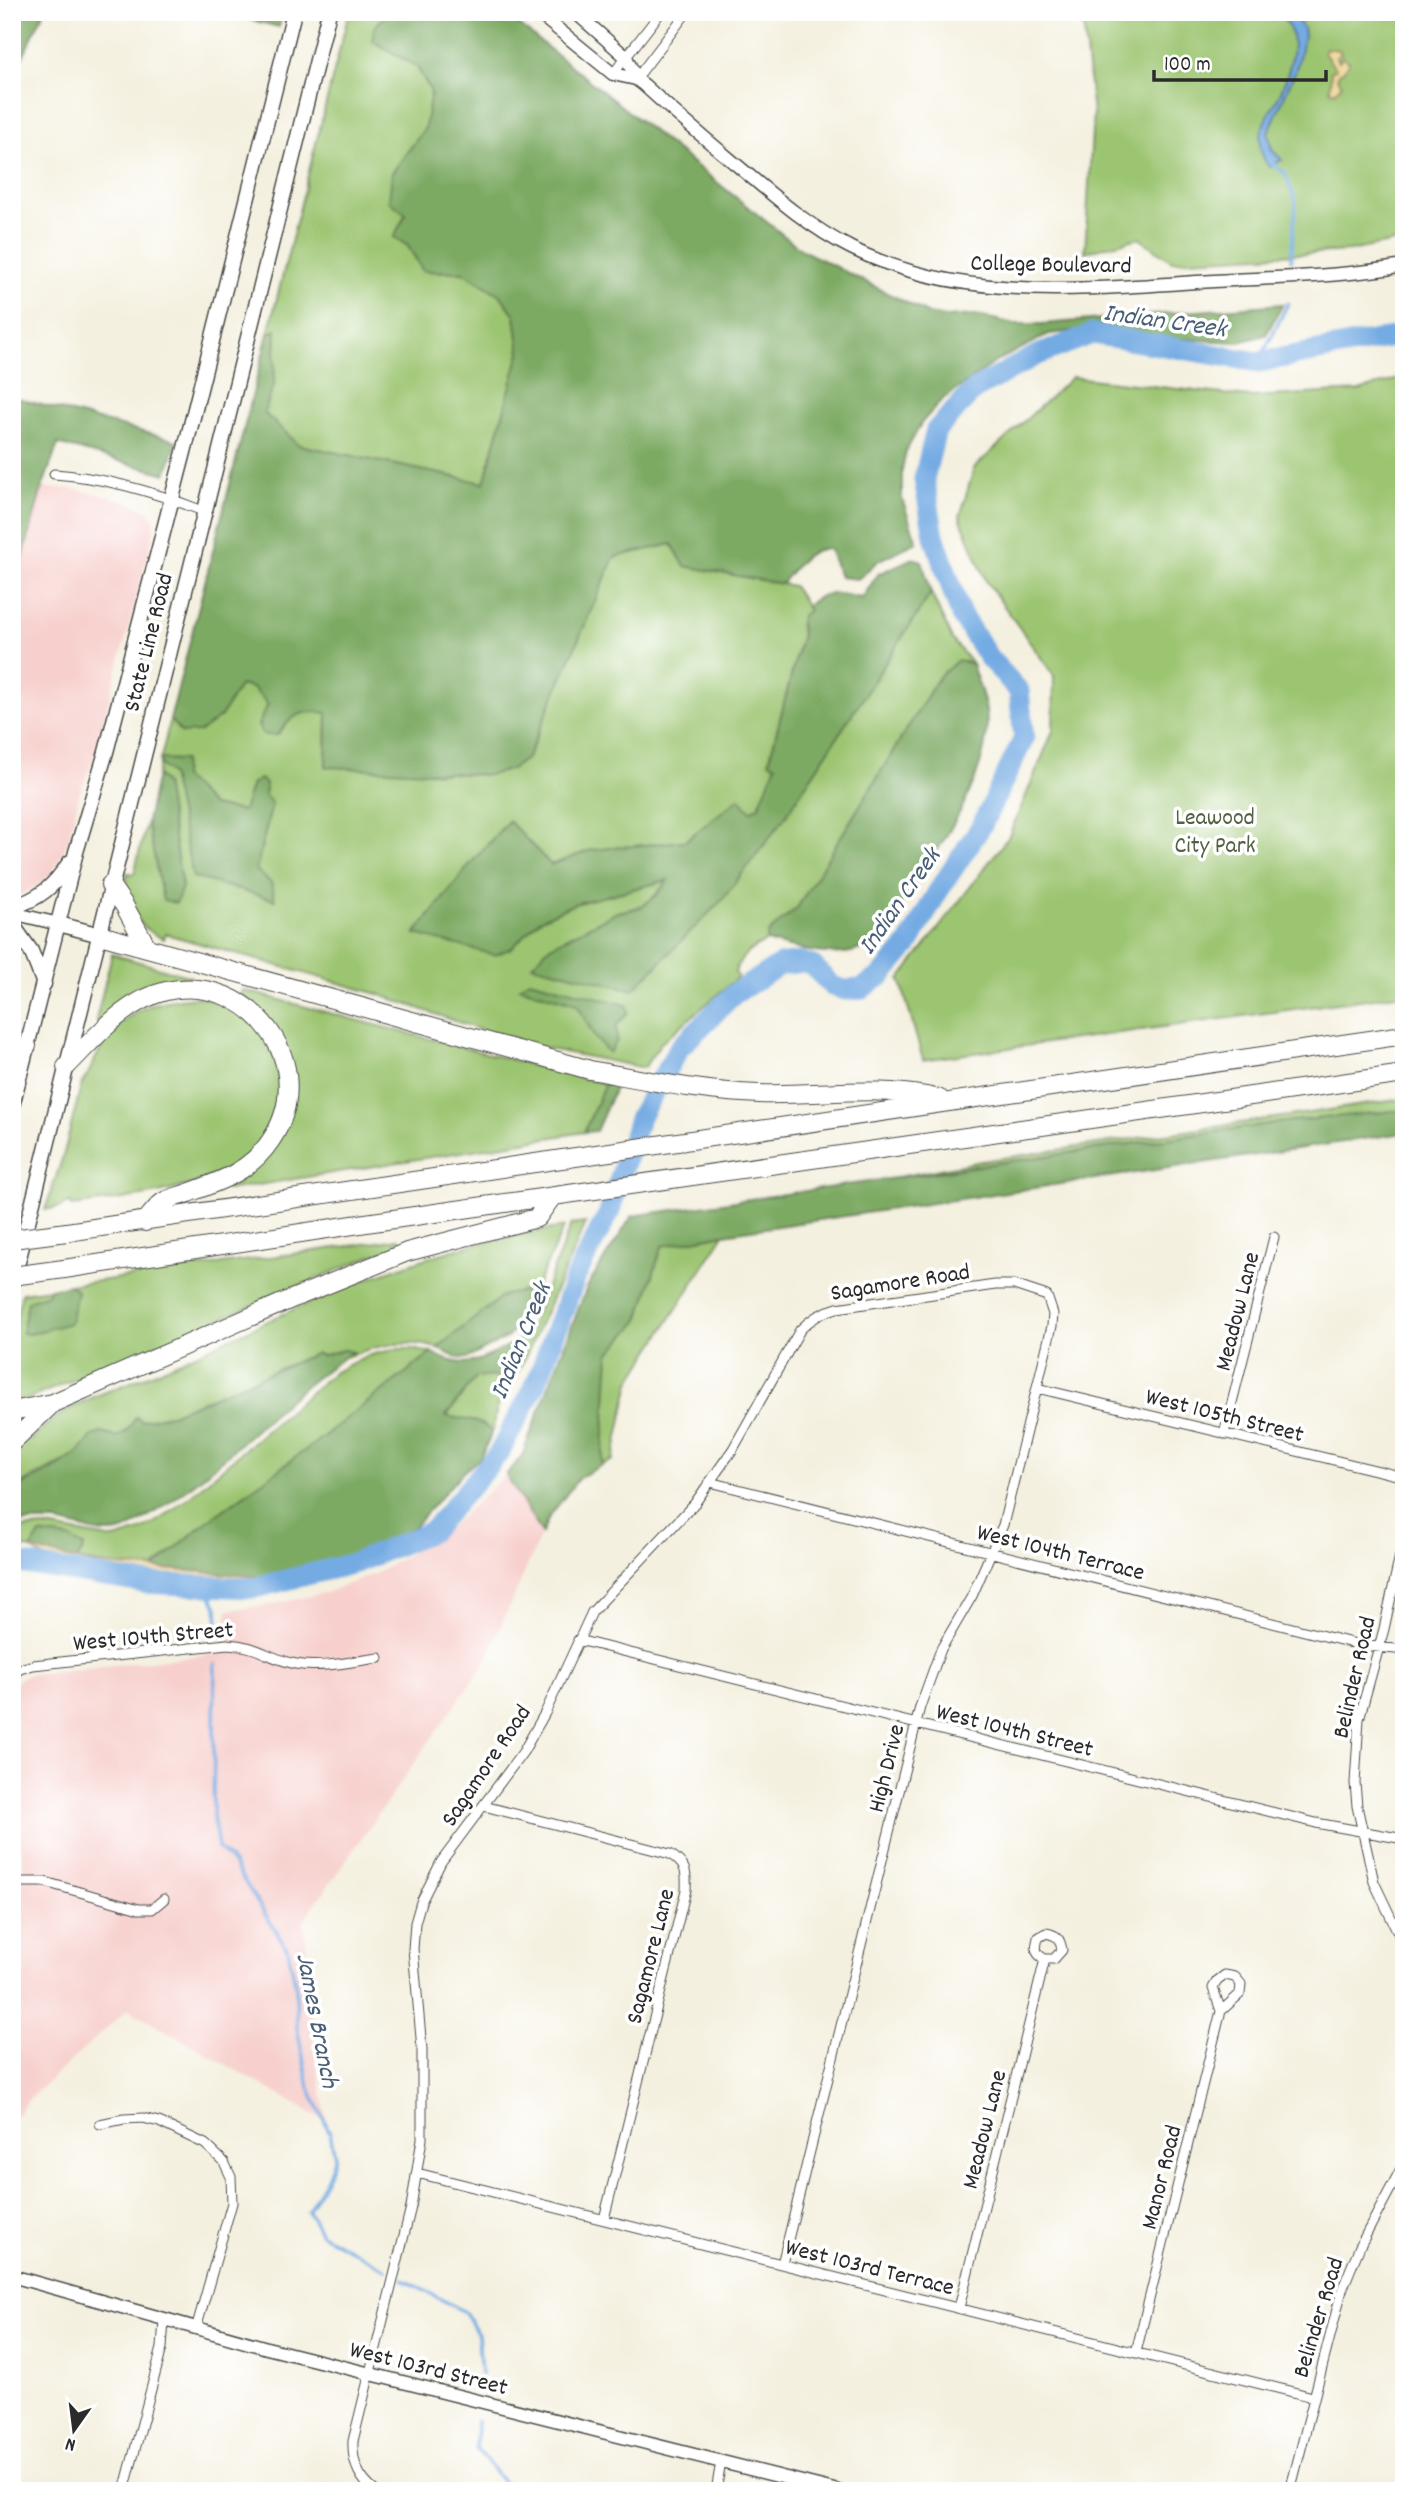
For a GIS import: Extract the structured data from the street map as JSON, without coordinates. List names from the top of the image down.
{
  "streets": {
    "main road": ["College Boulevard", "State Line Road", "West 103rd Street"],
    "street": [
      "Sagamore Road",
      "Meadow Lane",
      "West 105th Street",
      "West 104th Terrace",
      "West 104th Street",
      "Belinder Road",
      "High Drive",
      "Sagamore Lane",
      "Manor Road",
      "West 103rd Terrace"
    ]
  },
  "crossings": [
    ["Sagamore Road", "West 104th Terrace"],
    ["Sagamore Road", "West 104th Street"],
    ["Sagamore Road", "High Drive"],
    ["Sagamore Road", "Sagamore Lane"],
    ["Sagamore Road", "West 103rd Terrace"],
    ["Sagamore Road", "West 103rd Street"],
    ["Meadow Lane", "West 105th Street"],
    ["Meadow Lane", "West 103rd Terrace"],
    ["West 105th Street", "High Drive"],
    ["West 104th Terrace", "Belinder Road"],
    ["West 104th Terrace", "High Drive"],
    ["West 104th Street", "Belinder Road"],
    ["West 104th Street", "High Drive"],
    ["Belinder Road", "West 103rd Terrace"],
    ["High Drive", "West 103rd Terrace"],
    ["Sagamore Lane", "West 103rd Terrace"],
    ["Manor Road", "West 103rd Terrace"]
  ],
  "water": ["Indian Creek", "James Branch"],
  "parks": ["Leawood City Park"],
  "scale_bar": "100 m",
  "north": "bottom"
}
